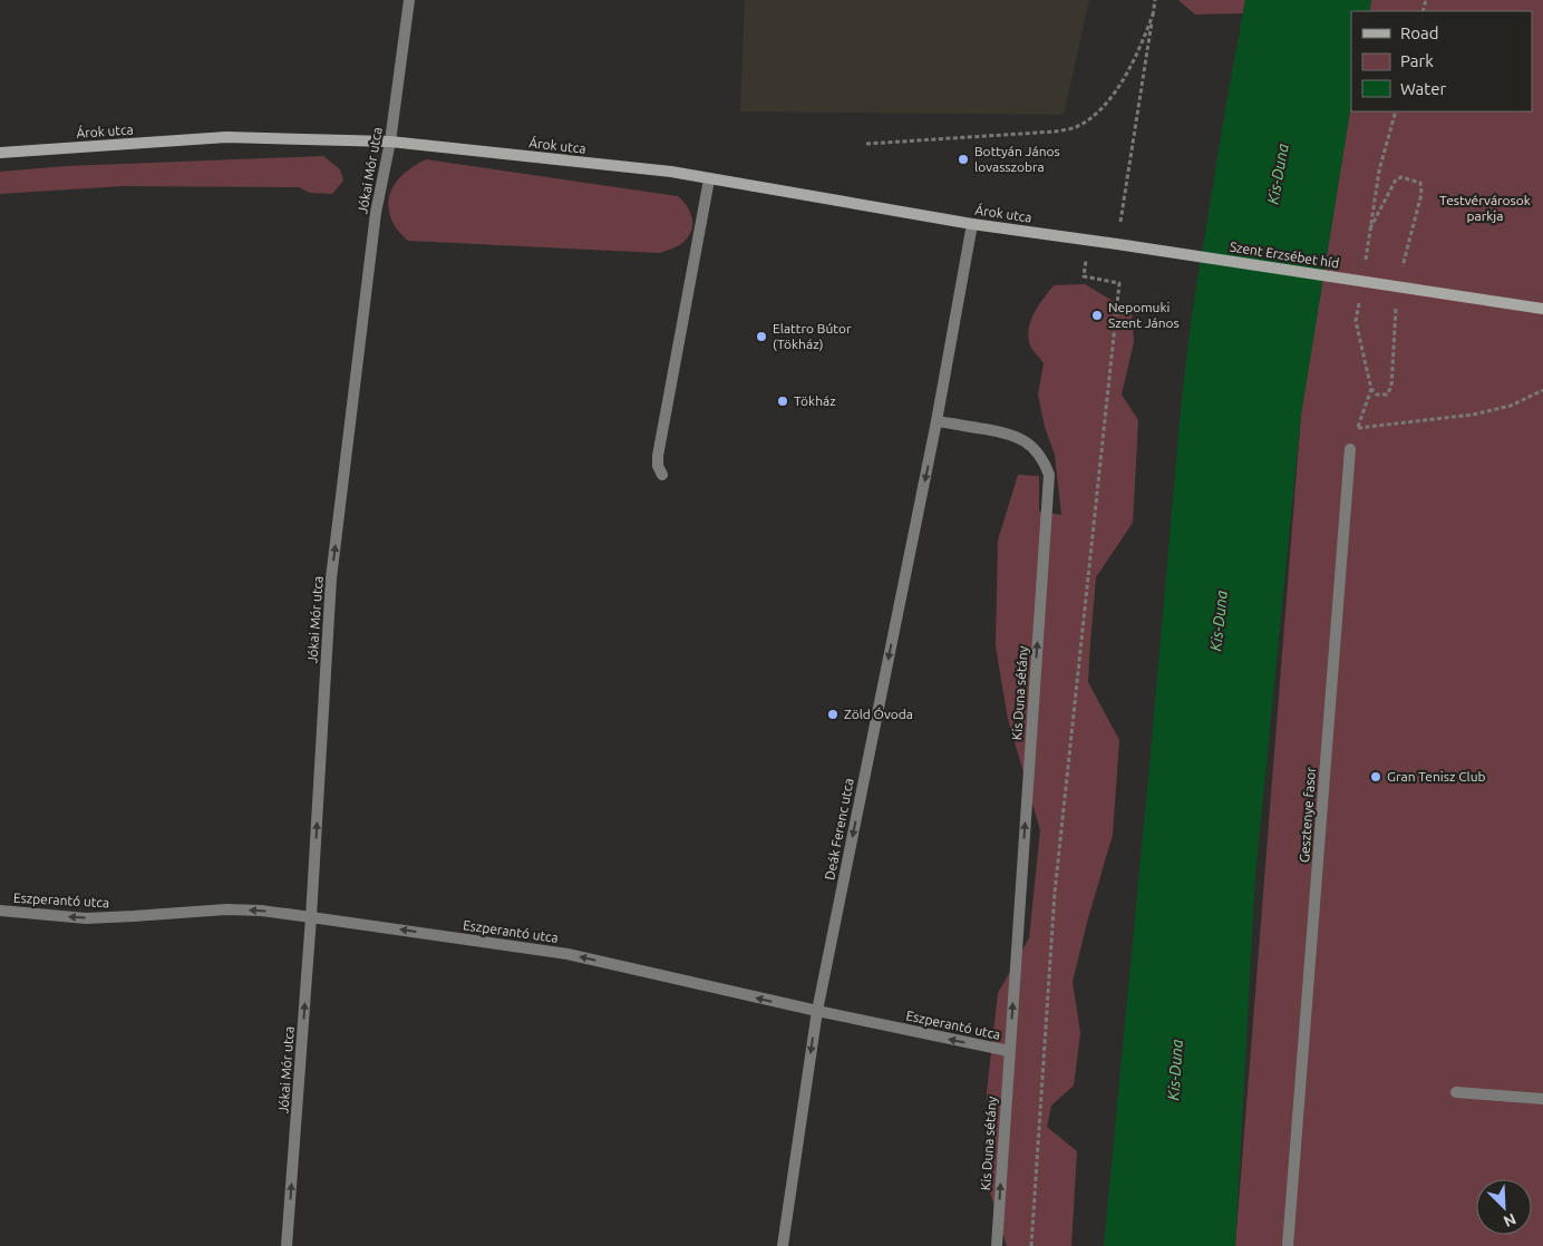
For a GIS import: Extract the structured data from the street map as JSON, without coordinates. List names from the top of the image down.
{
  "streets": {
    "main road": ["Árok utca", "Szent Erzsébet híd"],
    "street": [
      "Jókai Mór utca",
      "Kis Duna sétány",
      "Gesztenye fasor",
      "Deák Ferenc utca",
      "Eszperantó utca"
    ]
  },
  "crossings": [
    ["Árok utca", "Jókai Mór utca"],
    ["Árok utca", "Szent Erzsébet híd"],
    ["Jókai Mór utca", "Eszperantó utca"],
    ["Kis Duna sétány", "Deák Ferenc utca"],
    ["Kis Duna sétány", "Eszperantó utca"],
    ["Deák Ferenc utca", "Eszperantó utca"]
  ],
  "one_way": [
    "Jókai Mór utca",
    "Kis Duna sétány",
    "Deák Ferenc utca",
    "Eszperantó utca"
  ],
  "water": ["Kis-Duna"],
  "parks": ["Testvérvárosok parkja"],
  "places": [
    "Bottyán János lovasszobra",
    "Nepomuki Szent János",
    "Elattro Bútor (Tökház)",
    "Tökház",
    "Zöld Óvoda",
    "Gran Tenisz Club"
  ],
  "legend": ["Road", "Park", "Water"],
  "north": "bottom right"
}
